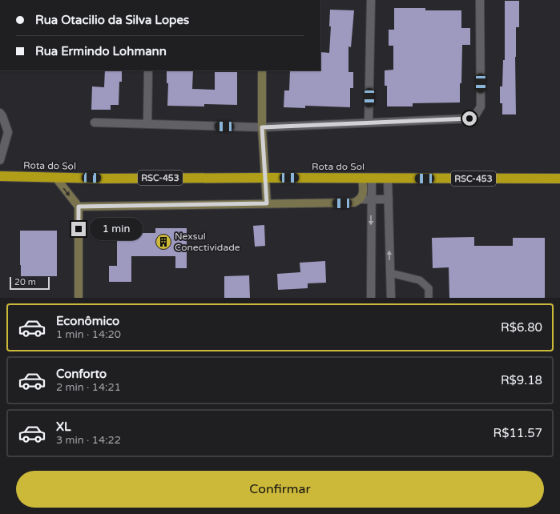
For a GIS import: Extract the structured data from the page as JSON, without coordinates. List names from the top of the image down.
{
  "streets": {
    "highway": ["Rota do Sol", "RSC-453"]
  },
  "places": {
    "building": ["Nexsul Conectividade"]
  },
  "scale_bar": "20 m",
  "page": {
    "banner": ["Rua Otacilio da Silva Lopes", "Rua Ermindo Lohmann"],
    "bubble": "1 min",
    "scale": "20 m",
    "list": [
      {
        "name": "Econômico",
        "note": "1 min · 14:20",
        "value": "R$6.80"
      },
      {
        "name": "Conforto",
        "note": "2 min · 14:21",
        "value": "R$9.18"
      },
      {
        "name": "XL",
        "note": "3 min · 14:22",
        "value": "R$11.57"
      }
    ],
    "buttons": "Confirmar"
  }
}
